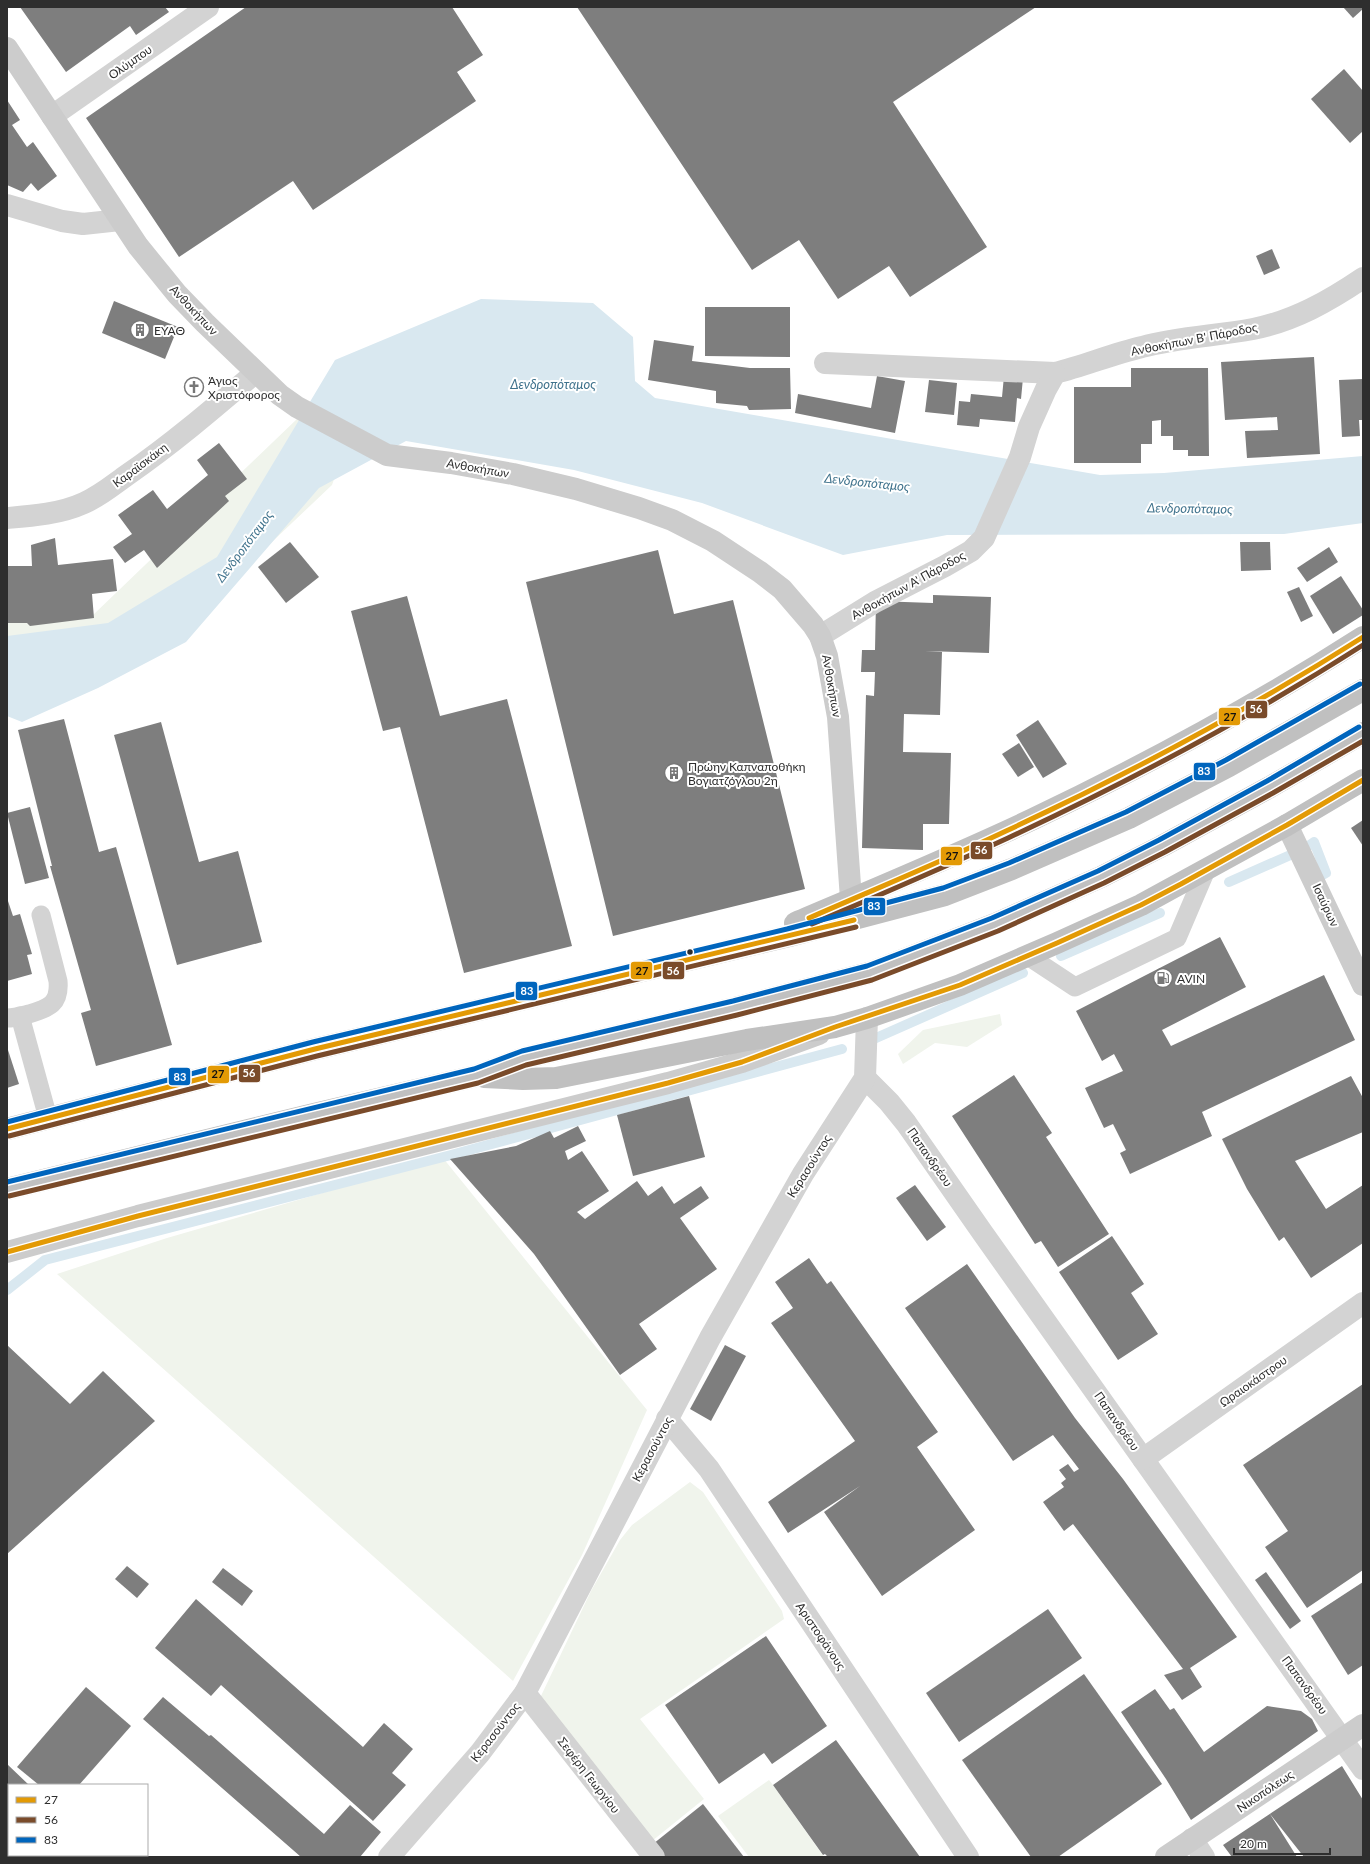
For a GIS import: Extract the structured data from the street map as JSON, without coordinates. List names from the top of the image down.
{
  "streets": {
    "street": [
      "Ολύμπου",
      "Ανθοκήπων",
      "Ανθοκήπων Β' Πάροδος",
      "Καραϊσκάκη",
      "Ανθοκήπων Α' Πάροδος",
      "Ισαύρων",
      "Παπανδρέου",
      "Κερασούντος",
      "Ωραιοκάστρου",
      "Αριστοφάνoυς",
      "Σεφέρη Γεωργίου",
      "Νικοπόλεως"
    ]
  },
  "crossings": [
    ["Ολύμπου", "Ανθοκήπων"],
    ["Ανθοκήπων", "Καραϊσκάκη"],
    ["Ανθοκήπων", "Ανθοκήπων Α' Πάροδος"],
    ["Ανθοκήπων Β' Πάροδος", "Ανθοκήπων Α' Πάροδος"],
    ["Παπανδρέου", "Κερασούντος"],
    ["Παπανδρέου", "Ωραιοκάστρου"],
    ["Παπανδρέου", "Νικοπόλεως"],
    ["Κερασούντος", "Αριστοφάνoυς"],
    ["Κερασούντος", "Σεφέρη Γεωργίου"]
  ],
  "water": ["Δενδροπόταμος"],
  "places": {
    "building": ["ΕΥΑΘ", "Πρώην Καπναποθήκη Βογιατζόγλου 2η"],
    "church": ["Άγιος Χριστόφορος"],
    "fuel station": ["AVIN"]
  },
  "lines": ["transit line 27", "transit line 56", "transit line 83"],
  "legend": ["27", "56", "83"],
  "scale_bar": "20 m"
}
